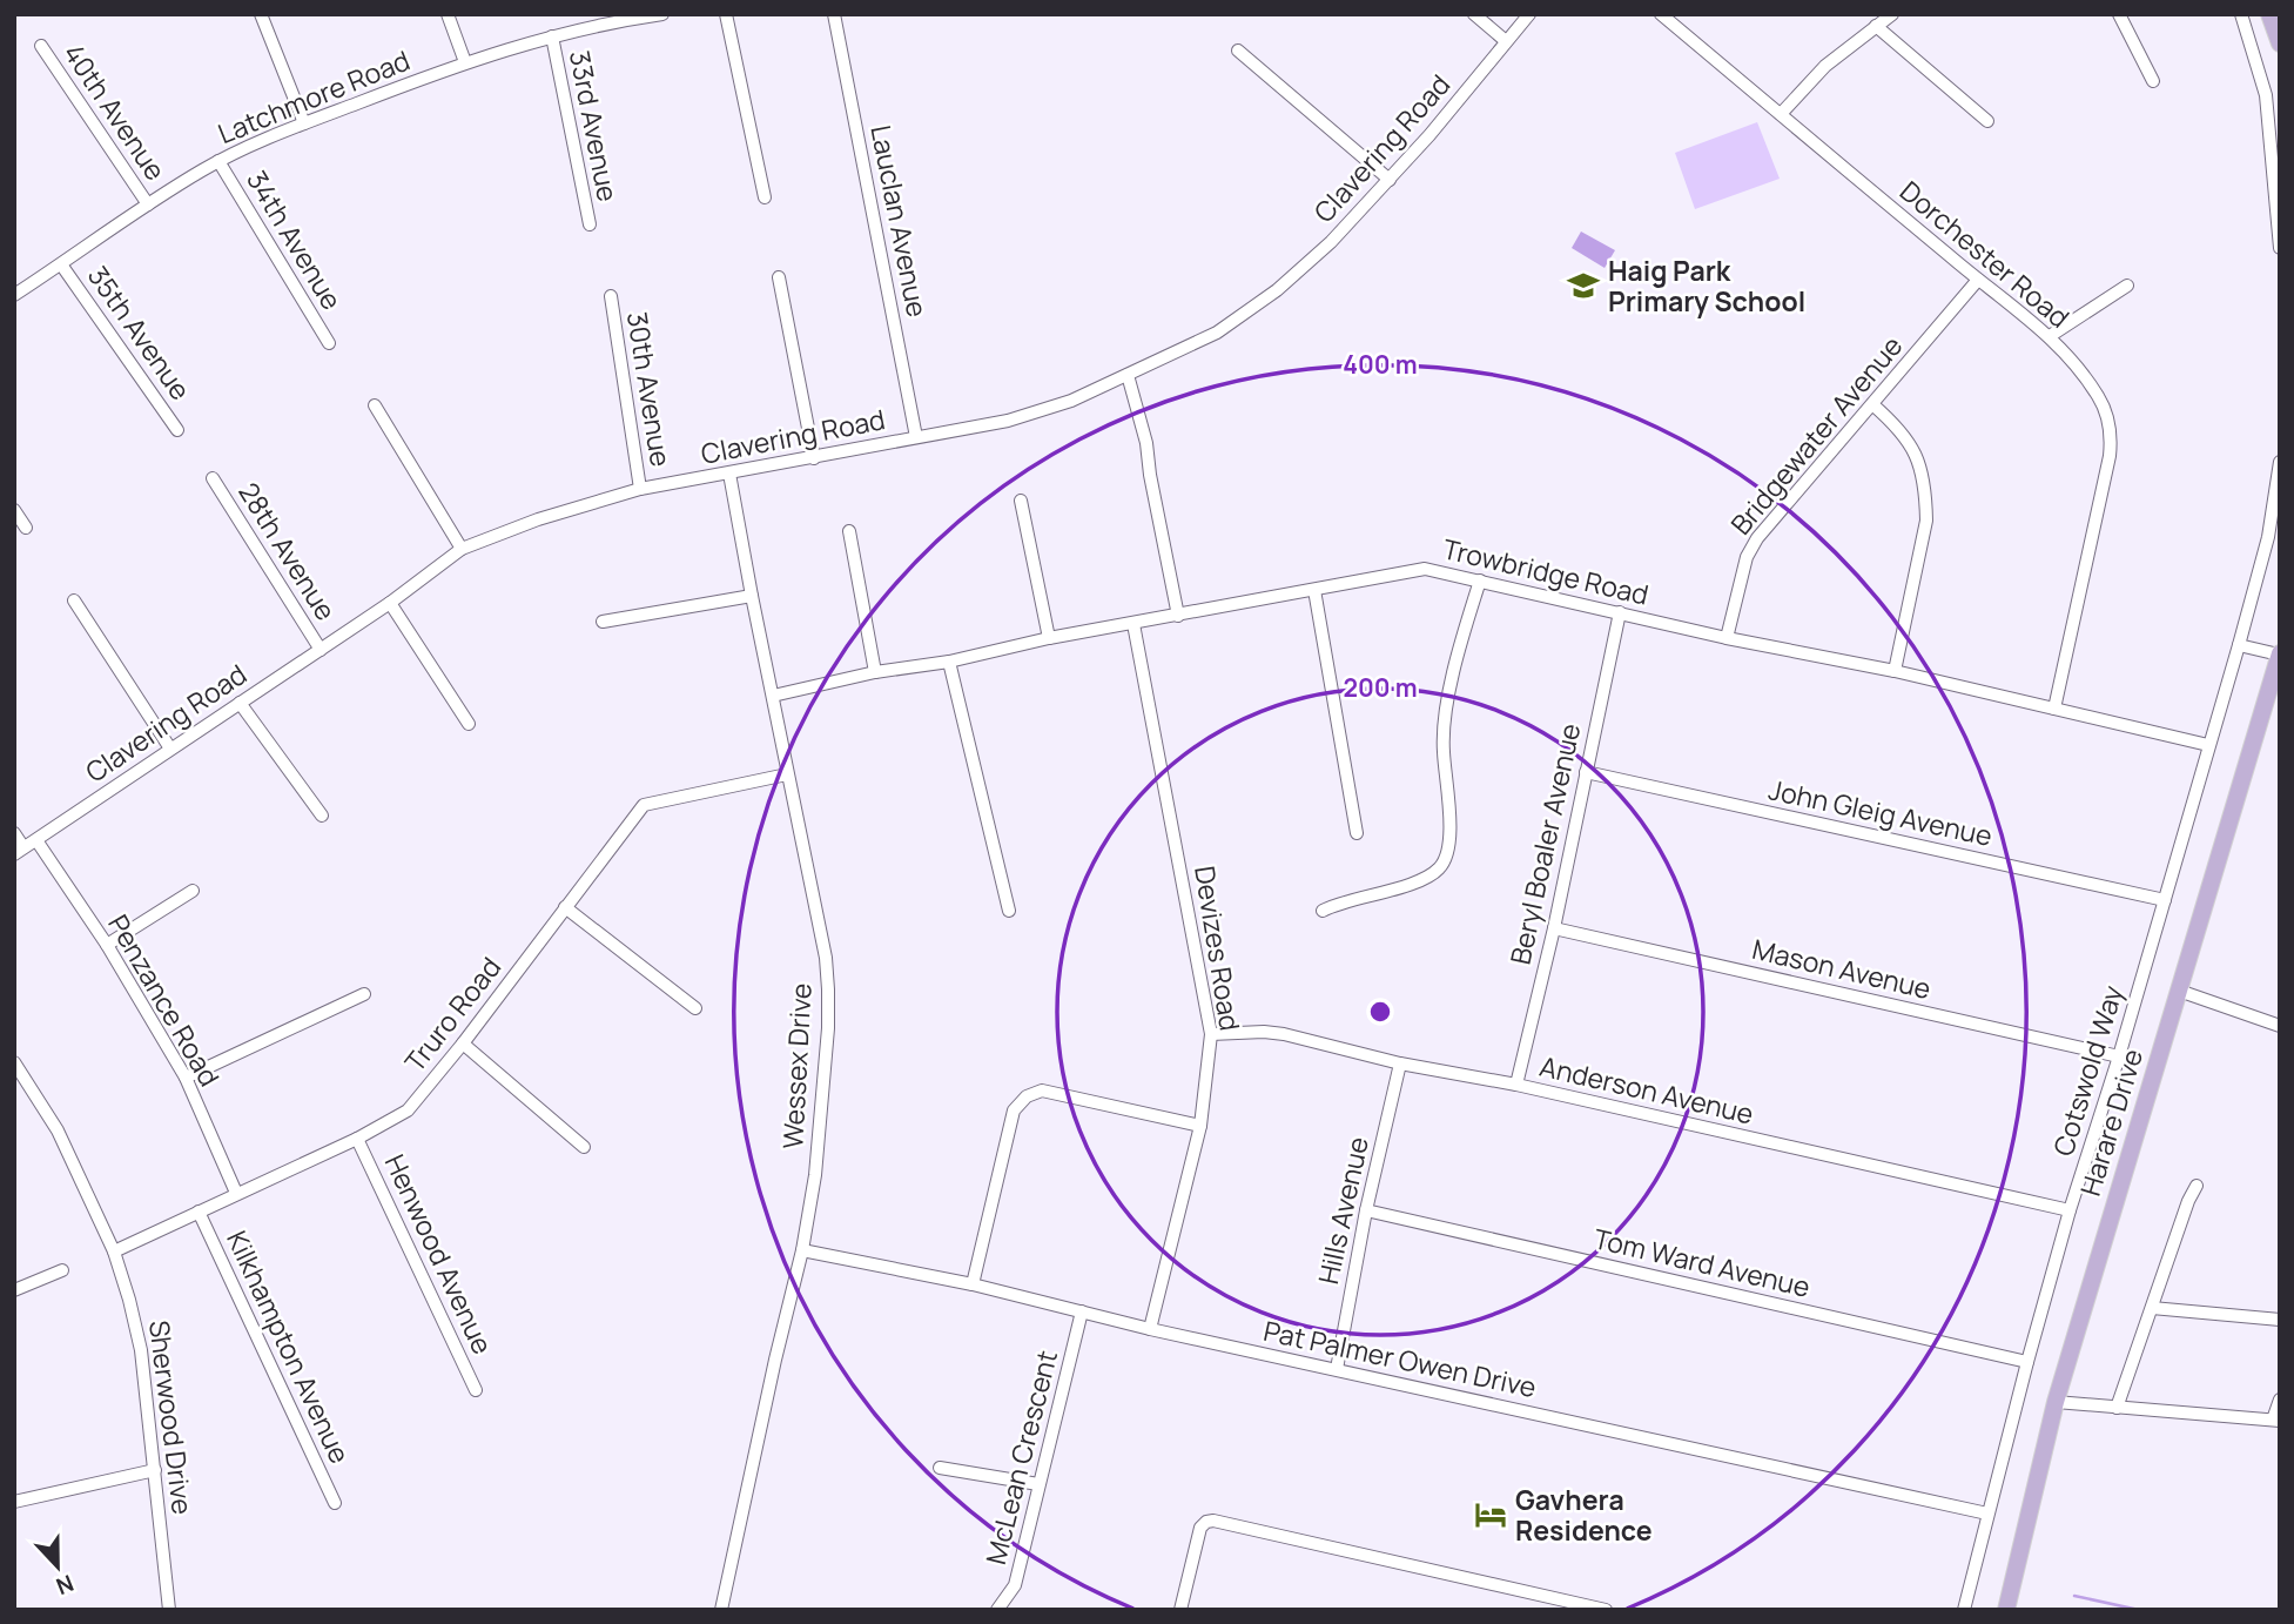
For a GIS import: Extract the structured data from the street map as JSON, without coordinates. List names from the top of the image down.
{
  "streets": {
    "main road": ["Harare Drive"],
    "street": [
      "Latchmore Road",
      "40th Avenue",
      "33rd Avenue",
      "Clavering Road",
      "Lauclan Avenue",
      "34th Avenue",
      "Dorchester Road",
      "35th Avenue",
      "30th Avenue",
      "Bridgewater Avenue",
      "28th Avenue",
      "Trowbridge Road",
      "John Gleig Avenue",
      "Beryl Boaler Avenue",
      "Devizes Road",
      "Mason Avenue",
      "Penzance Road",
      "Truro Road",
      "Wessex Drive",
      "Cotswold Way",
      "Anderson Avenue",
      "Hills Avenue",
      "Henwood Avenue",
      "Tom Ward Avenue",
      "Kilkhampton Avenue",
      "Pat Palmer Owen Drive",
      "Sherwood Drive",
      "McLean Crescent"
    ]
  },
  "crossings": [
    ["Latchmore Road", "40th Avenue"],
    ["Latchmore Road", "33rd Avenue"],
    ["Latchmore Road", "34th Avenue"],
    ["Latchmore Road", "35th Avenue"],
    ["Clavering Road", "Lauclan Avenue"],
    ["Clavering Road", "30th Avenue"],
    ["Clavering Road", "28th Avenue"],
    ["Clavering Road", "Penzance Road"],
    ["Clavering Road", "Wessex Drive"],
    ["Dorchester Road", "Bridgewater Avenue"],
    ["Dorchester Road", "Trowbridge Road"],
    ["Bridgewater Avenue", "Trowbridge Road"],
    ["Trowbridge Road", "Beryl Boaler Avenue"],
    ["Trowbridge Road", "Devizes Road"],
    ["Trowbridge Road", "Wessex Drive"],
    ["Trowbridge Road", "Cotswold Way"],
    ["John Gleig Avenue", "Beryl Boaler Avenue"],
    ["John Gleig Avenue", "Cotswold Way"],
    ["Beryl Boaler Avenue", "Mason Avenue"],
    ["Beryl Boaler Avenue", "Anderson Avenue"],
    ["Devizes Road", "Anderson Avenue"],
    ["Devizes Road", "Pat Palmer Owen Drive"],
    ["Mason Avenue", "Cotswold Way"],
    ["Penzance Road", "Truro Road"],
    ["Truro Road", "Wessex Drive"],
    ["Truro Road", "Henwood Avenue"],
    ["Truro Road", "Kilkhampton Avenue"],
    ["Truro Road", "Sherwood Drive"],
    ["Wessex Drive", "Pat Palmer Owen Drive"],
    ["Cotswold Way", "Anderson Avenue"],
    ["Cotswold Way", "Tom Ward Avenue"],
    ["Cotswold Way", "Pat Palmer Owen Drive"],
    ["Anderson Avenue", "Hills Avenue"],
    ["Hills Avenue", "Tom Ward Avenue"],
    ["Hills Avenue", "Pat Palmer Owen Drive"],
    ["Pat Palmer Owen Drive", "McLean Crescent"]
  ],
  "places": {
    "school or university": ["Haig Park Primary School"],
    "hotel": ["Gavhera Residence"]
  },
  "north": "bottom",
  "rings": ["400 m", "200 m"]
}
